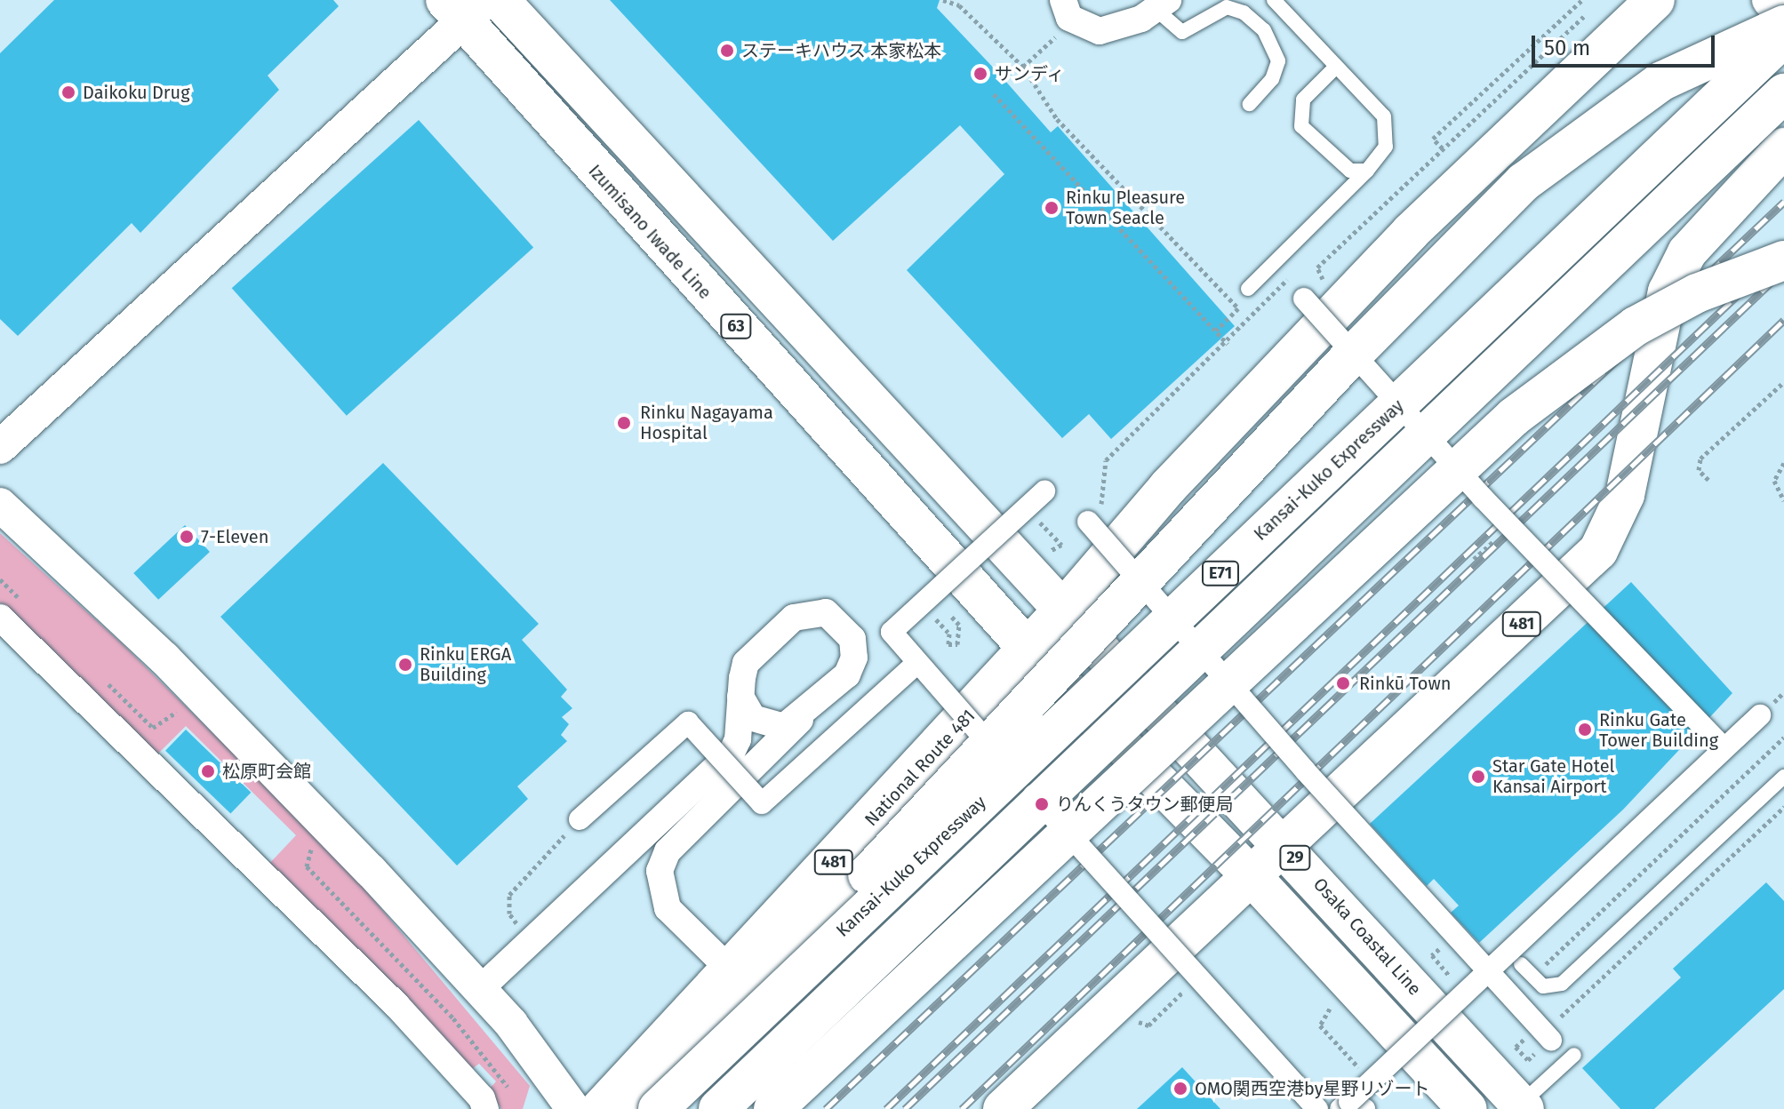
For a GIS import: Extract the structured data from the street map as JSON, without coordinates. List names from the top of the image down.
{
  "streets": {
    "main road": [
      "Izumisano Iwade Line",
      "63",
      "Kansai-Kuko Expressway",
      "E71",
      "481",
      "National Route 481",
      "29",
      "Osaka Coastal Line"
    ]
  },
  "crossings": [
    ["Izumisano Iwade Line", "National Route 481"],
    ["Izumisano Iwade Line", "29"],
    ["481", "National Route 481"],
    ["481", "29"],
    ["481", "Osaka Coastal Line"],
    ["National Route 481", "29"],
    ["National Route 481", "Osaka Coastal Line"]
  ],
  "places": [
    "ステーキハウス 本家松本",
    "サンディ",
    "Daikoku Drug",
    "Rinku Pleasure Town Seacle",
    "Rinku Nagayama Hospital",
    "7-Eleven",
    "Rinku ERGA Building",
    "Rinkū Town",
    "Rinku Gate Tower Building",
    "松原町会館",
    "Star Gate Hotel Kansai Airport",
    "りんくうタウン郵便局",
    "OMO関西空港by星野リゾート"
  ],
  "scale_bar": "50 m"
}
